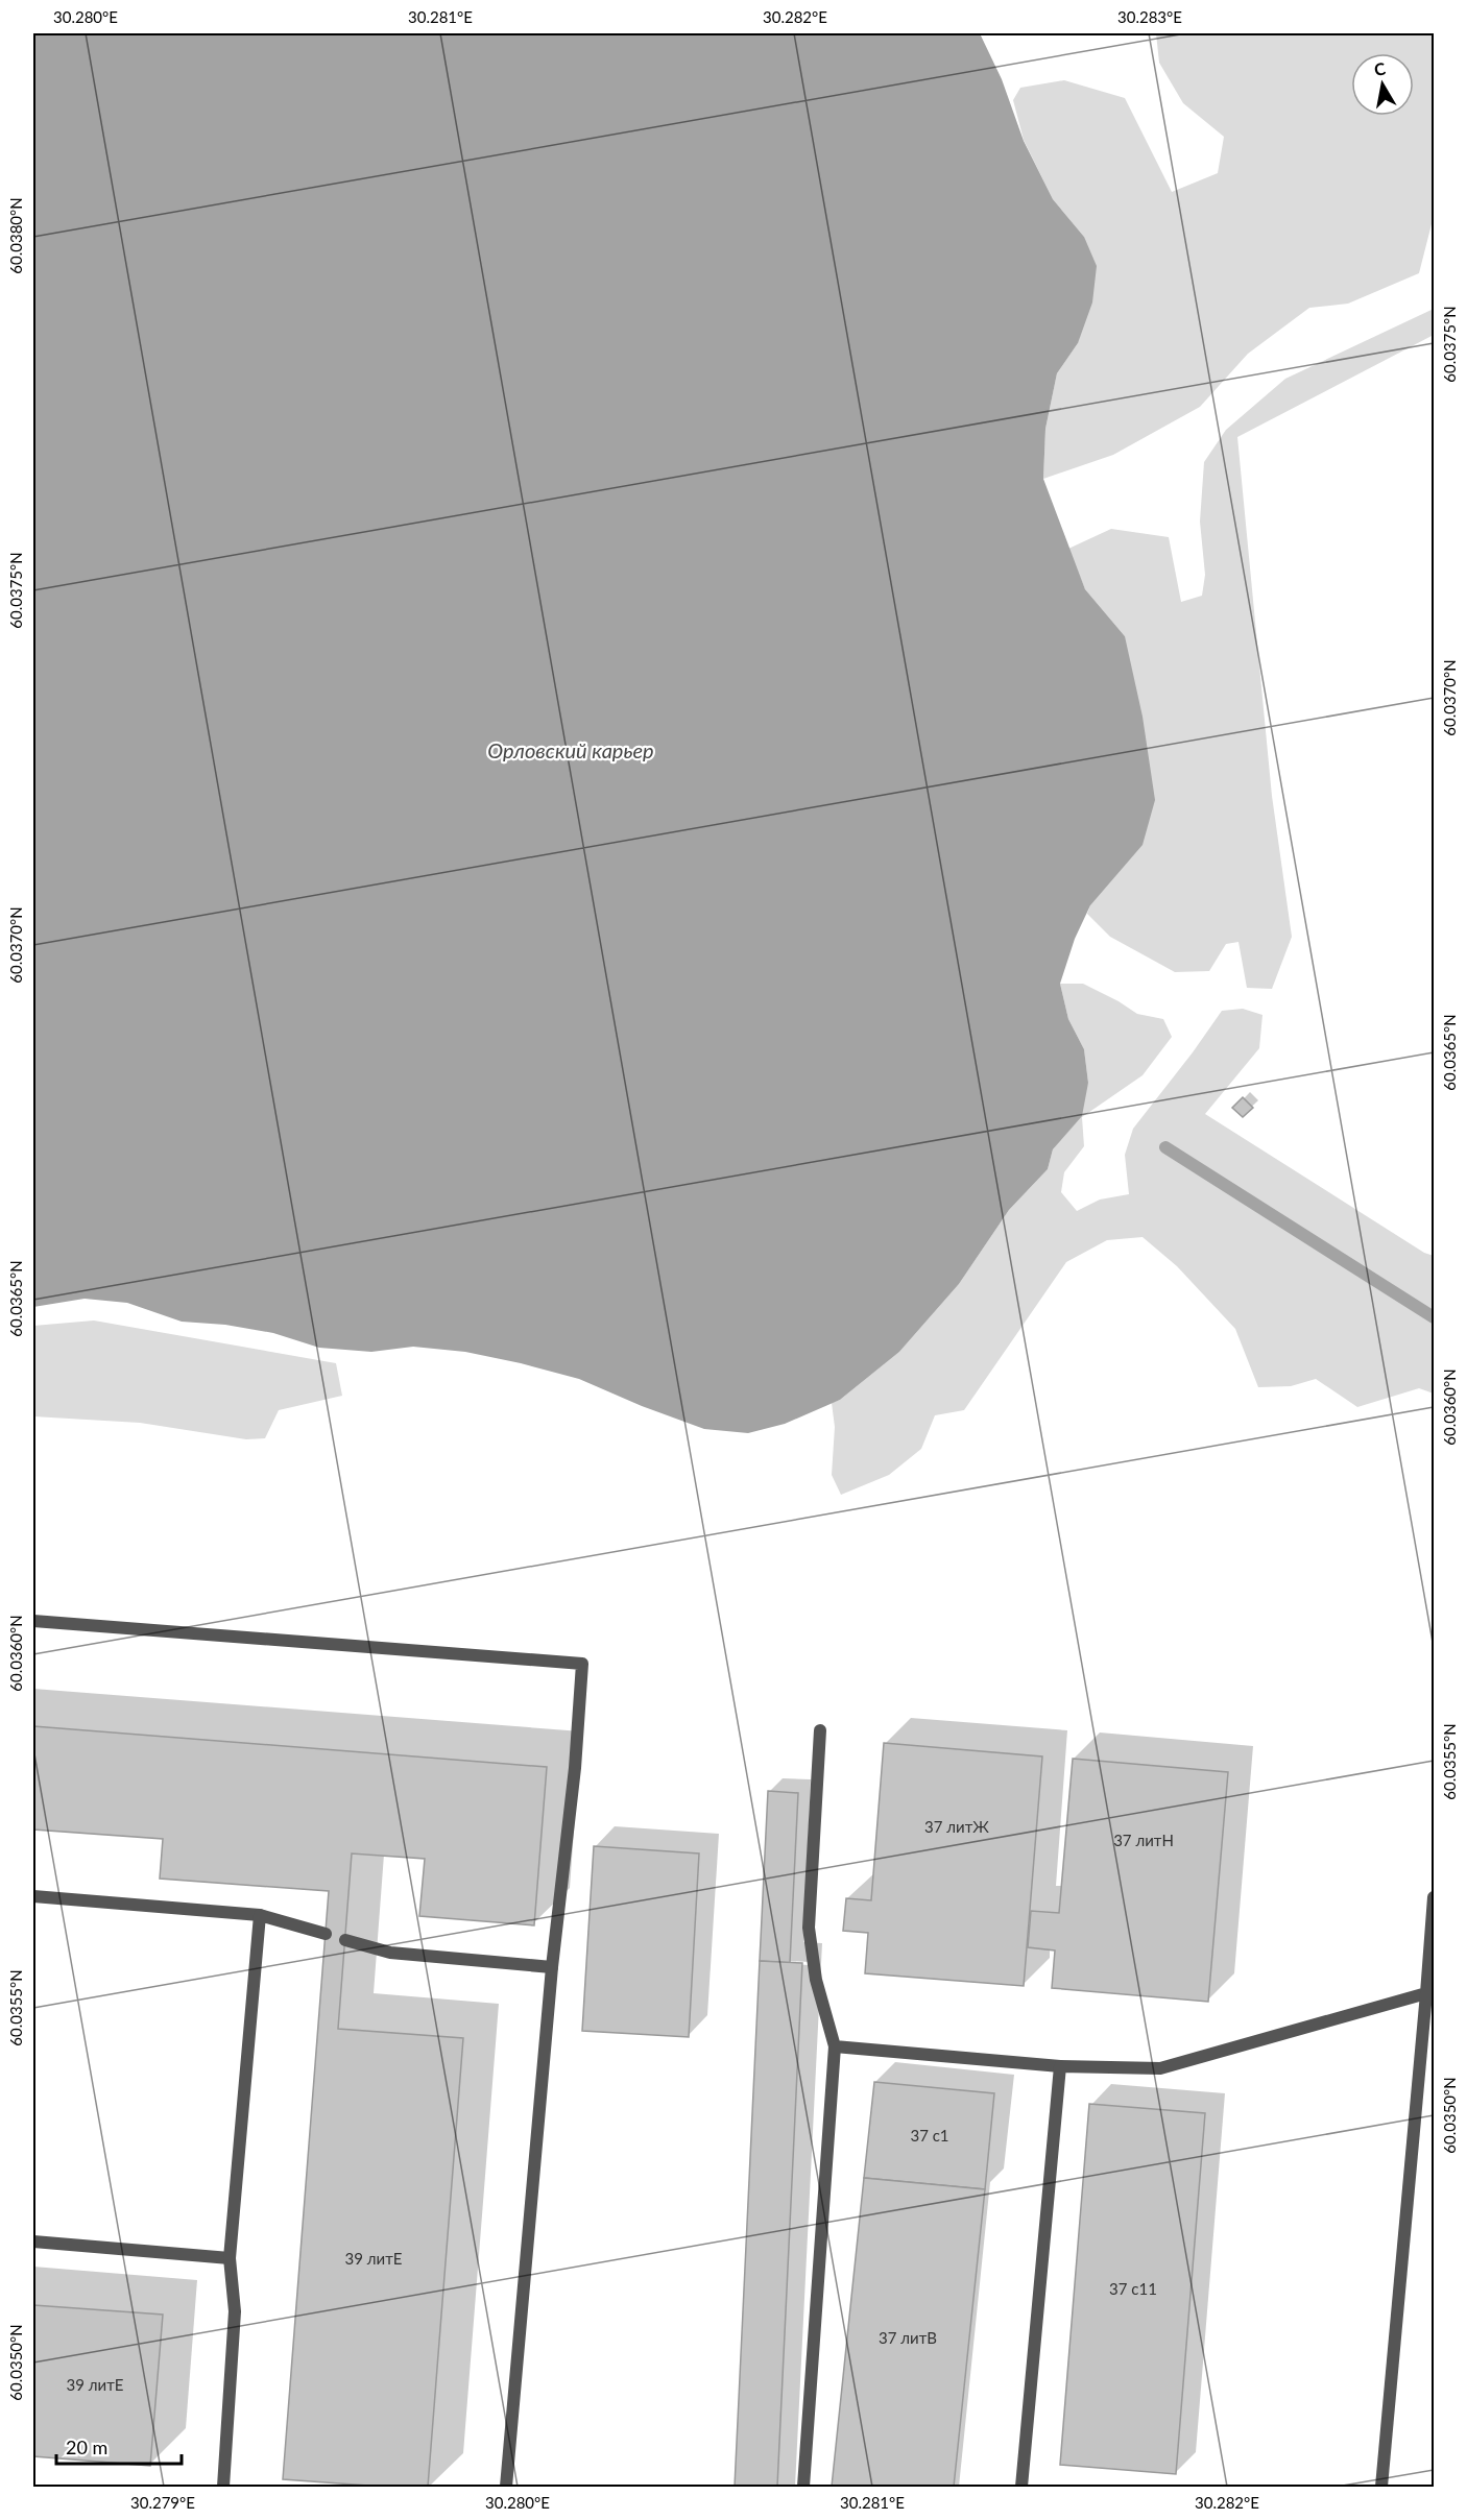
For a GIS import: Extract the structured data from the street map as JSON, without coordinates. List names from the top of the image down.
{
  "water": ["Орловский карьер"],
  "house_numbers": [
    "37 литЖ",
    "37 литН",
    "37 с1",
    "39 литЕ",
    "37 с11",
    "37 литВ",
    "39 литЕ"
  ],
  "scale_bar": "20 m",
  "north": "top",
  "coordinates": [
    "30.280°E",
    "30.281°E",
    "30.282°E",
    "30.283°E",
    "60.0380°N",
    "60.0375°N",
    "60.0370°N",
    "60.0365°N",
    "60.0360°N",
    "60.0355°N",
    "60.0350°N",
    "30.279°E"
  ]
}
